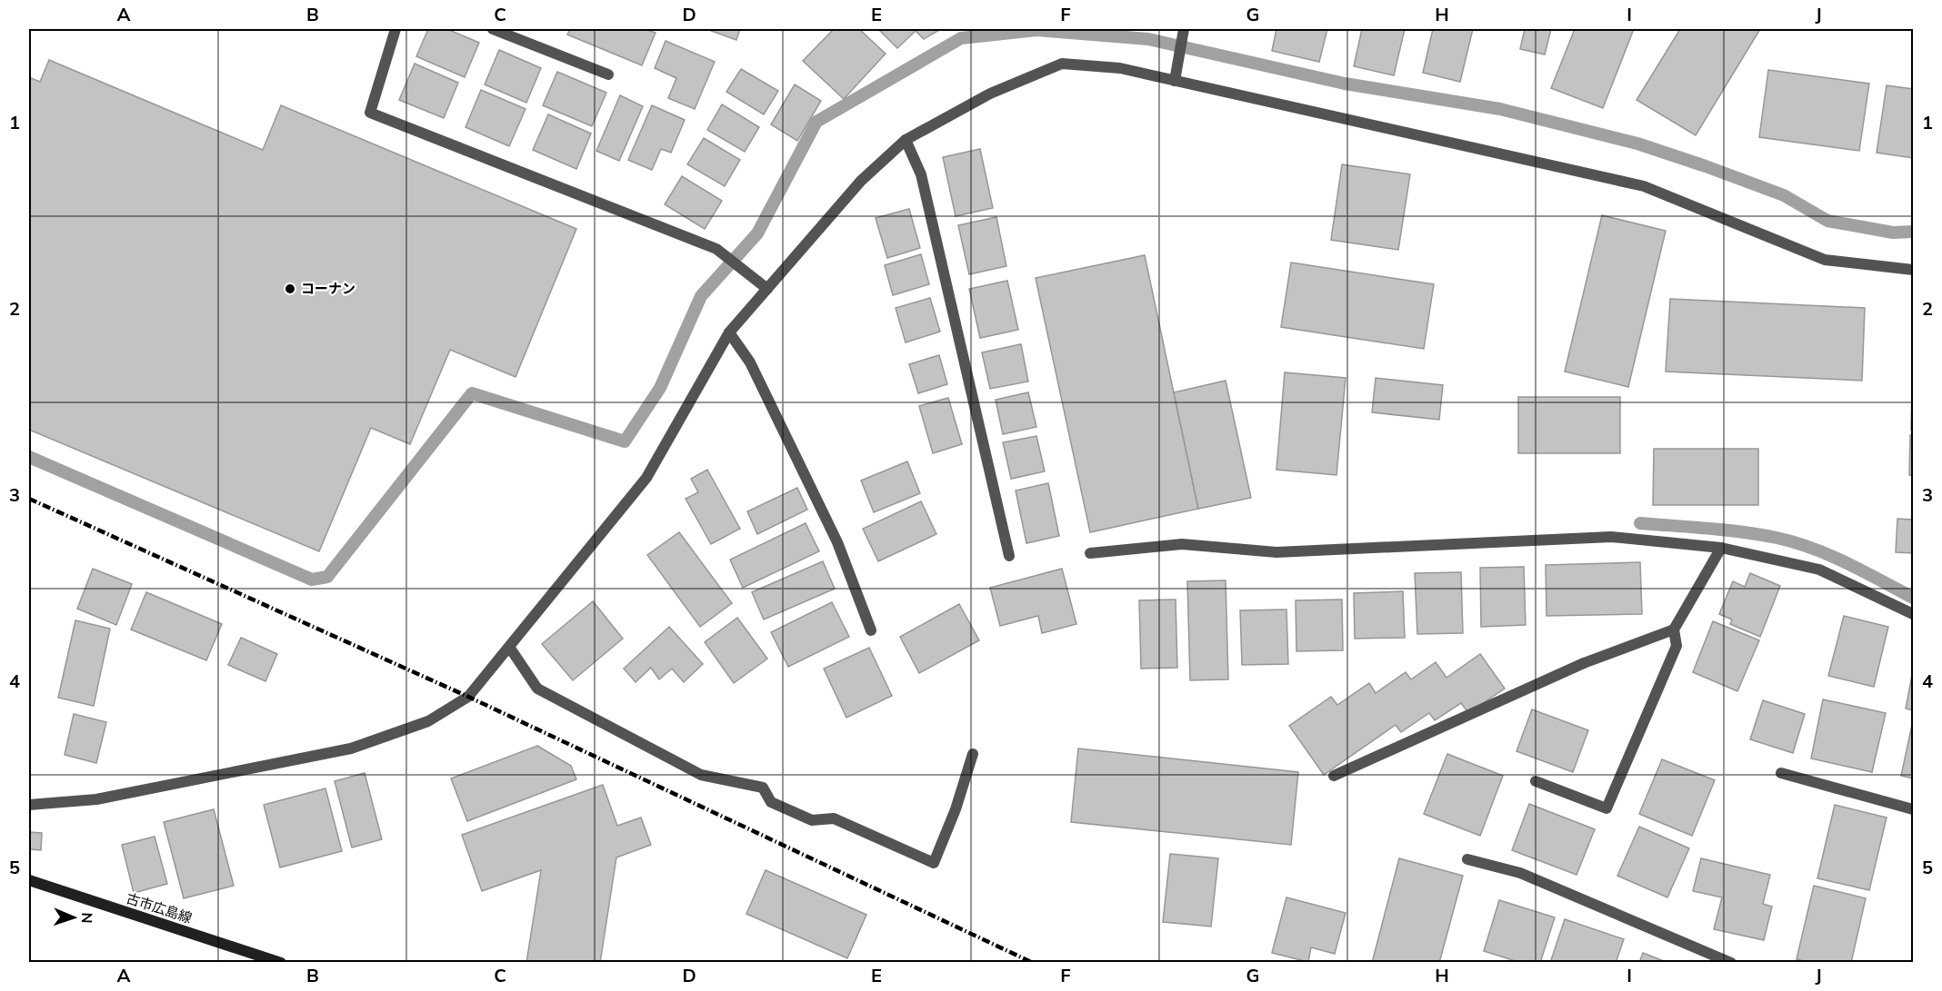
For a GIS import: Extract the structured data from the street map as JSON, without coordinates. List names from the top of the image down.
{
  "streets": {
    "main road": ["古市広島線"]
  },
  "places": ["コーナン"],
  "north": "right",
  "grid": {
    "columns": [
      "A",
      "B",
      "C",
      "D",
      "E",
      "F",
      "G",
      "H",
      "I",
      "J"
    ],
    "rows": [
      "1",
      "2",
      "3",
      "4",
      "5"
    ]
  }
}
